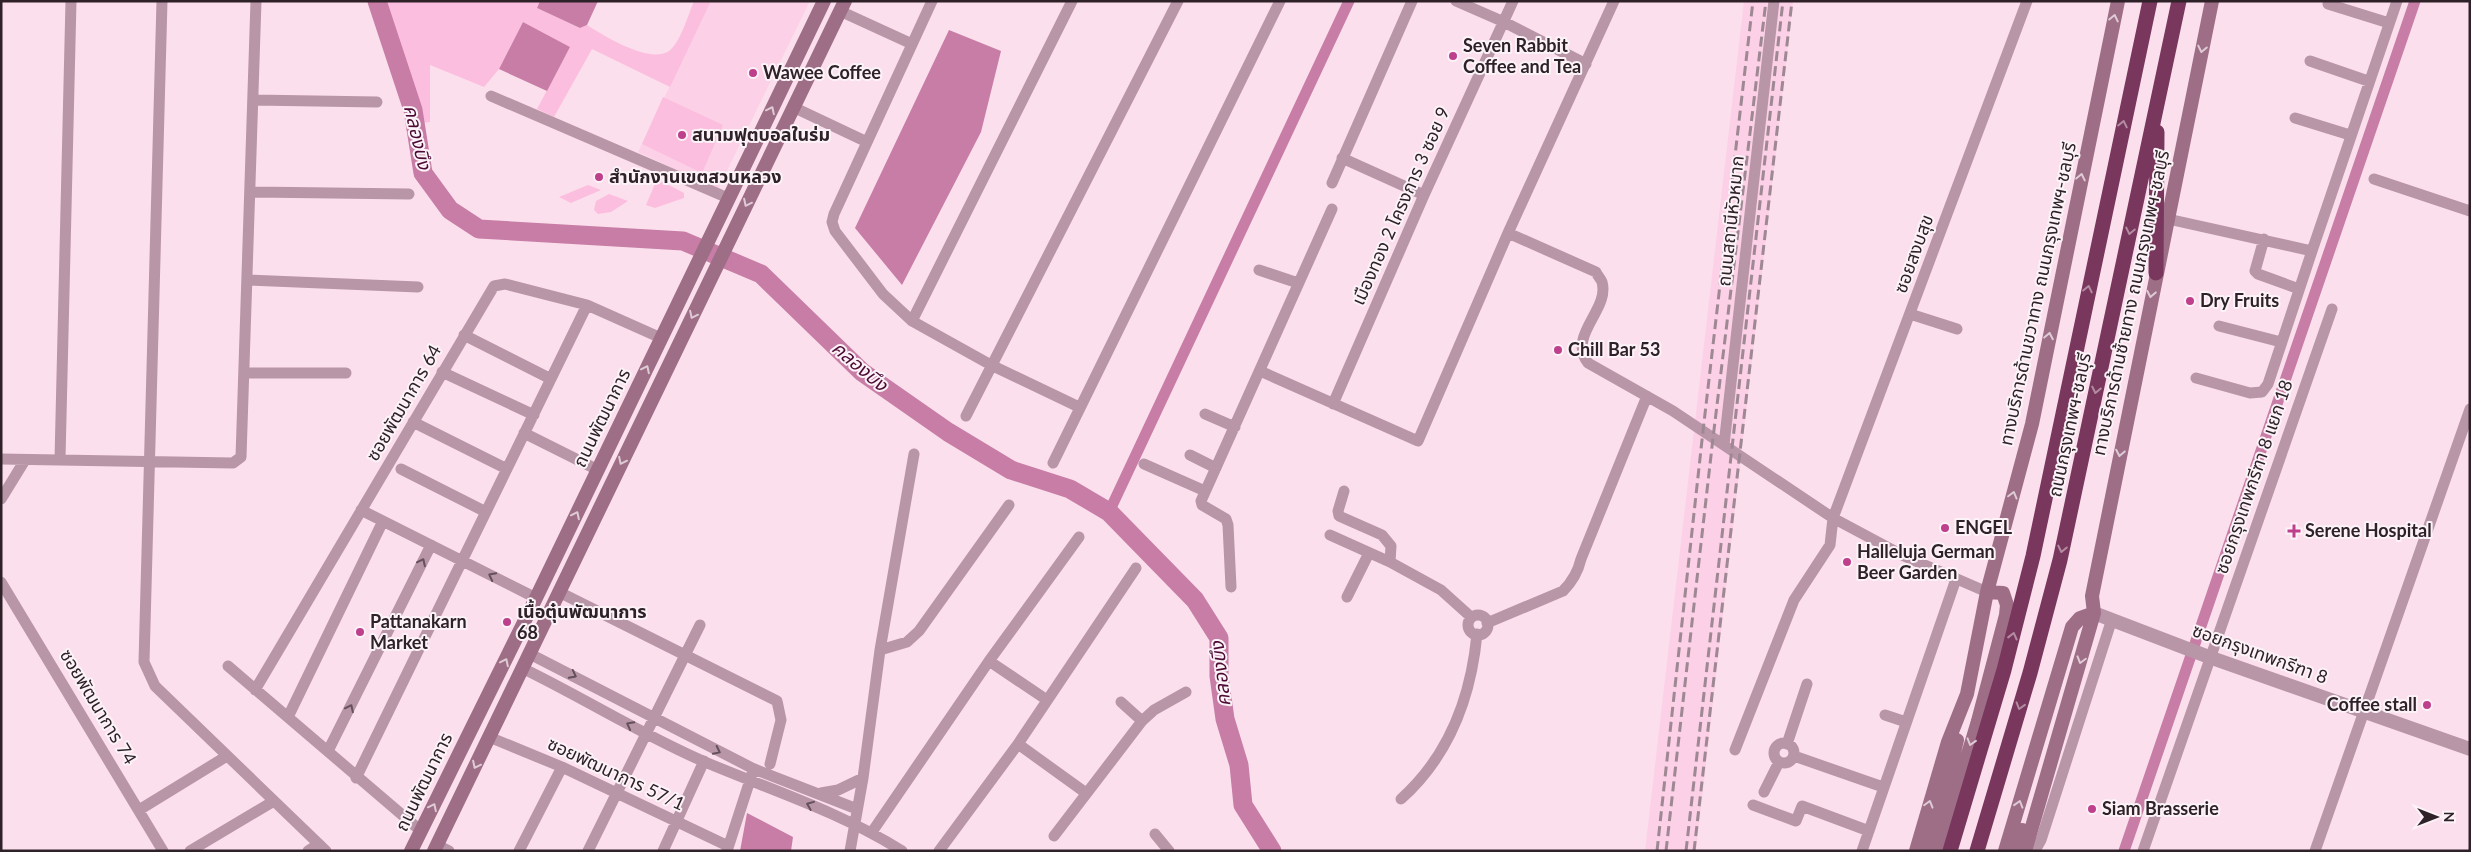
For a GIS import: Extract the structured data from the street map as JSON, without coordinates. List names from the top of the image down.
{
  "streets": {
    "highway": ["ถนนกรุงเทพฯ-ชลบุรี"],
    "main road": ["ทางบริการด้านขวาทาง ถนนกรุงเทพฯ-ชลบุรี", "ทางบริการด้านซ้ายทาง ถนนกรุงเทพฯ-ชลบุรี", "ถนนพัฒนาการ"],
    "street": [
      "เมืองทอง 2 โครงการ 3 ซอย 9",
      "ถนนสถานีหัวหมาก",
      "ซอยสงบสุข",
      "ซอยพัฒนาการ 64",
      "ซอยกรุงเทพกรีฑา 8 แยก 18",
      "ซอยกรุงเทพกรีฑา 8",
      "ซอยพัฒนาการ 74",
      "ซอยพัฒนาการ 57/1"
    ]
  },
  "crossings": [
    ["ทางบริการด้านซ้ายทาง ถนนกรุงเทพฯ-ชลบุรี", "ซอยกรุงเทพกรีฑา 8"],
    ["ซอยพัฒนาการ 64", "ถนนพัฒนาการ"],
    ["ถนนพัฒนาการ", "ซอยพัฒนาการ 57/1"],
    ["ซอยกรุงเทพกรีฑา 8 แยก 18", "ซอยกรุงเทพกรีฑา 8"]
  ],
  "water": ["คลองบึง"],
  "places": {
    "other": [
      "Seven Rabbit Coffee and Tea",
      "Wawee Coffee",
      "สนามฟุตบอลในร่ม",
      "สำนักงานเขตสวนหลวง",
      "Dry Fruits",
      "Chill Bar 53",
      "ENGEL",
      "Halleluja German Beer Garden",
      "เนื้อตุ๋นพัฒนาการ 68",
      "Pattanakarn Market",
      "Coffee stall",
      "Siam Brasserie"
    ],
    "health": ["Serene Hospital"]
  },
  "north": "right"
}
